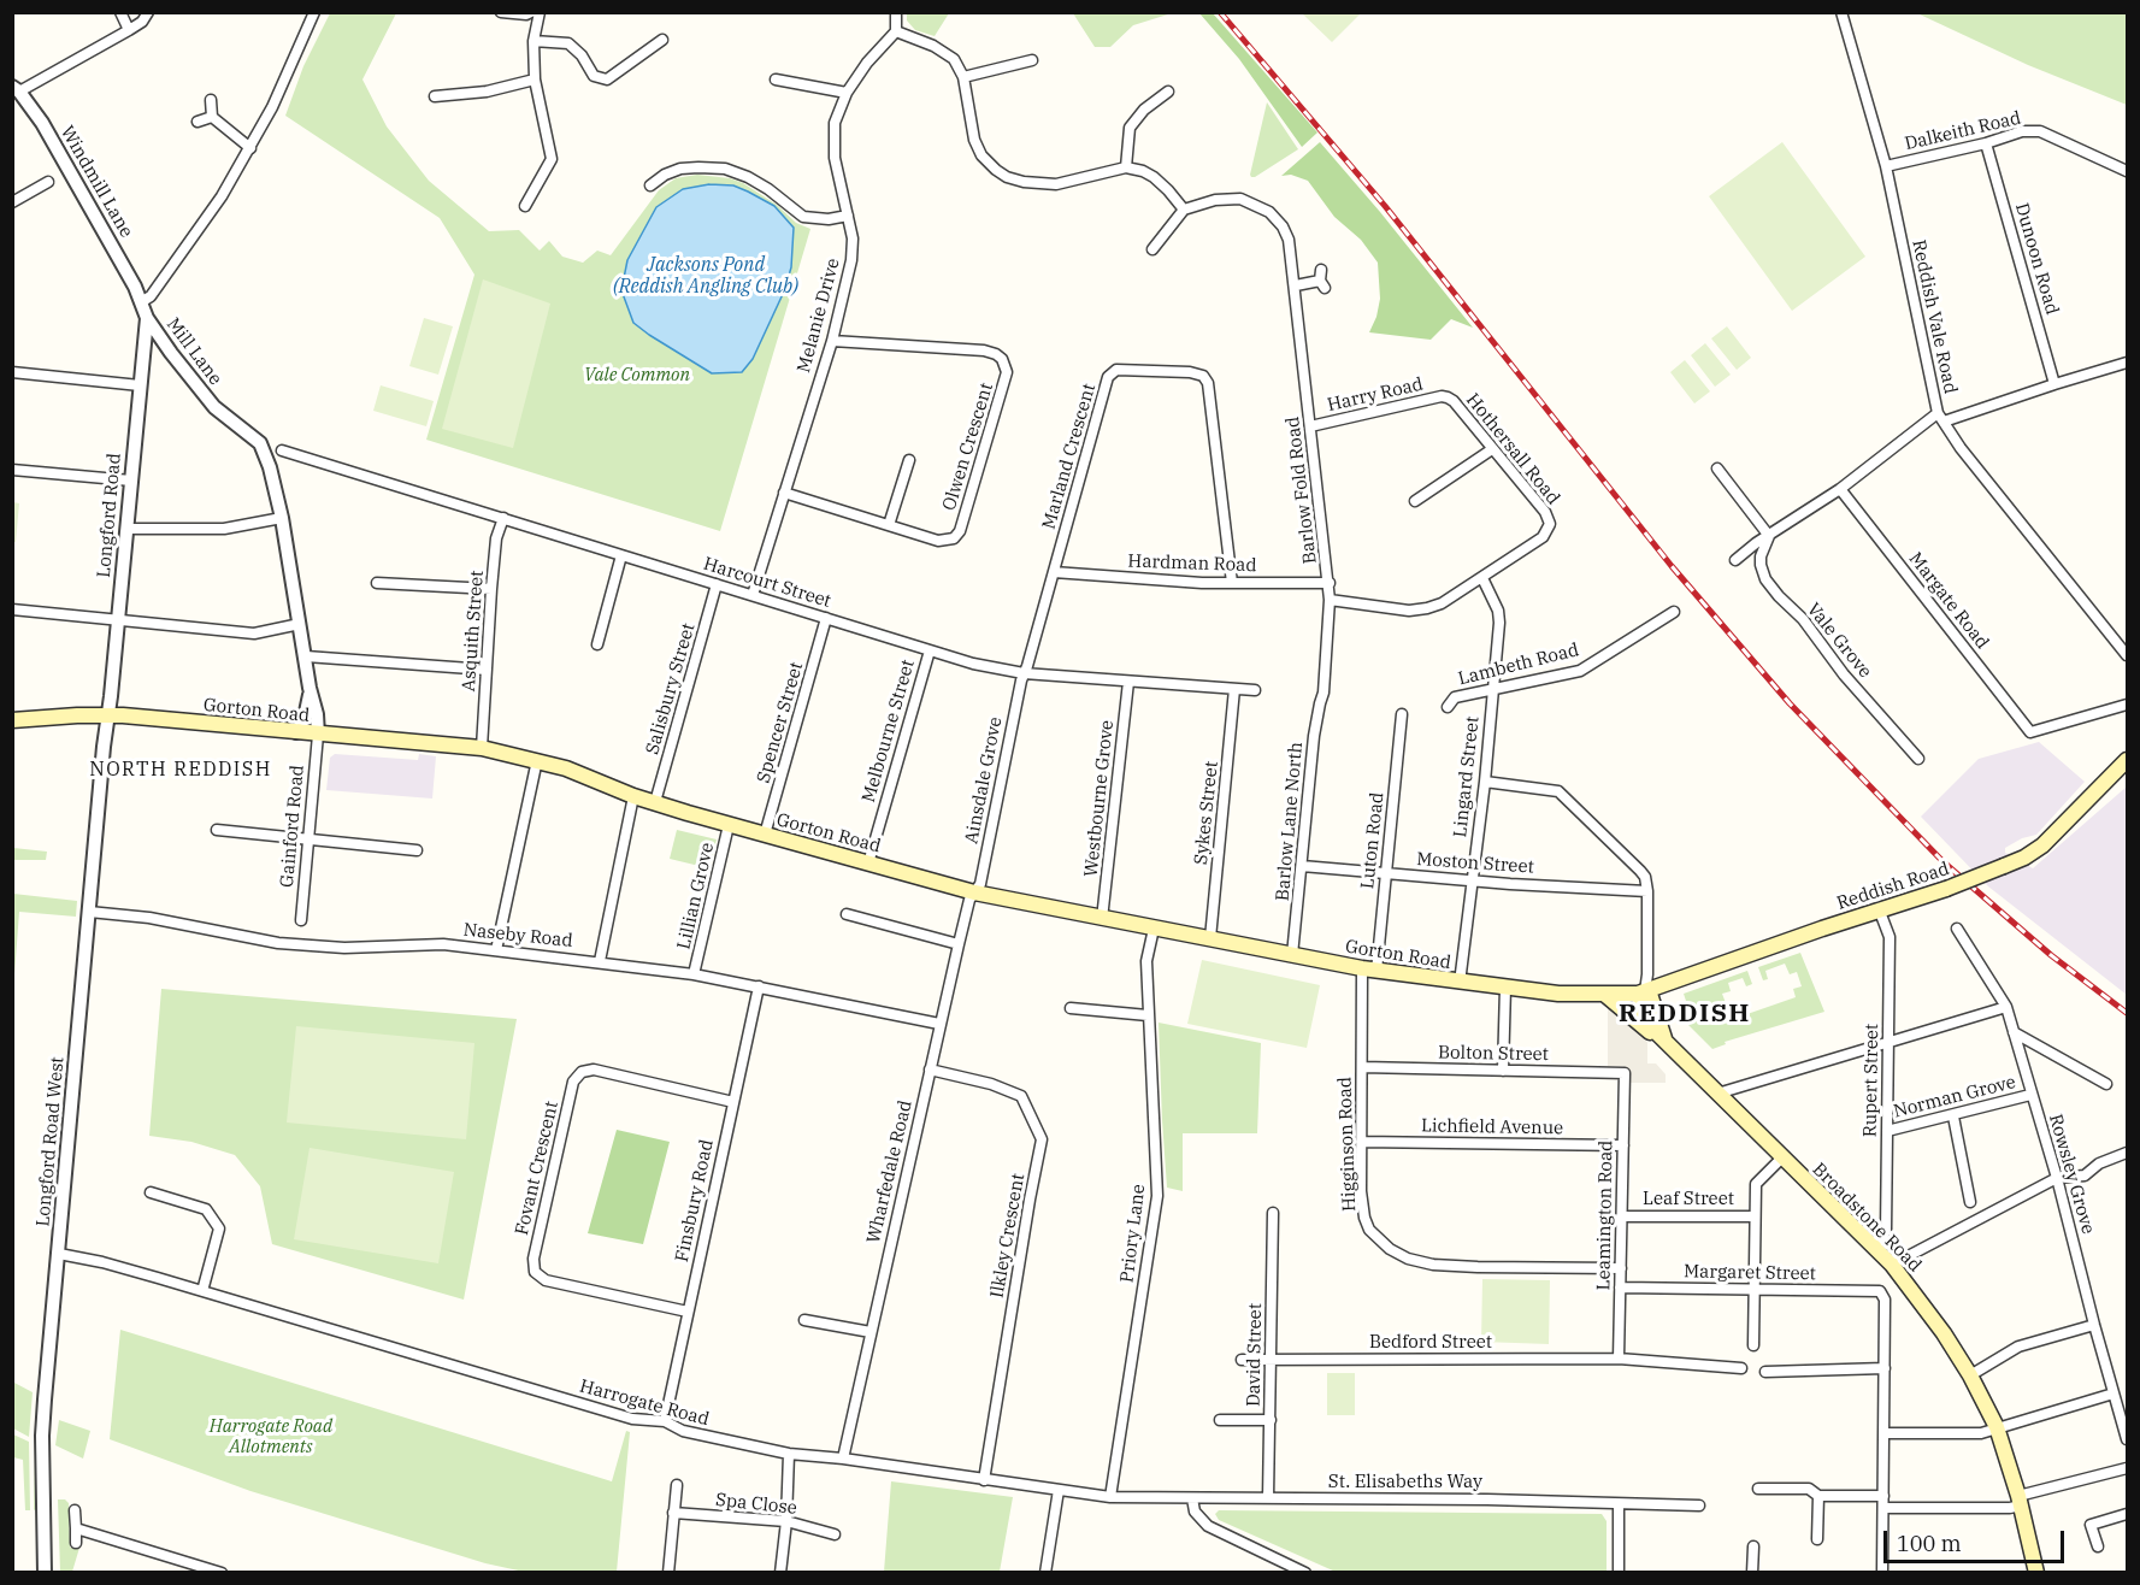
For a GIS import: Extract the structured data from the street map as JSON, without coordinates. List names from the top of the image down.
{
  "streets": {
    "main road": ["Gorton Road", "Reddish Road", "Broadstone Road"],
    "street": [
      "Dalkeith Road",
      "Windmill Lane",
      "Dunoon Road",
      "Melanie Drive",
      "Reddish Vale Road",
      "Mill Lane",
      "Harry Road",
      "Olwen Crescent",
      "Hothersall Road",
      "Marland Crescent",
      "Barlow Fold Road",
      "Longford Road",
      "Hardman Road",
      "Harcourt Street",
      "Margate Road",
      "Asquith Street",
      "Vale Grove",
      "Lambeth Road",
      "Salisbury Street",
      "Spencer Street",
      "Melbourne Street",
      "Lingard Street",
      "Ainsdale Grove",
      "Westbourne Grove",
      "Sykes Street",
      "Barlow Lane North",
      "Gainford Road",
      "Luton Road",
      "Moston Street",
      "Lillian Grove",
      "Naseby Road",
      "Bolton Street",
      "Rupert Street",
      "Norman Grove",
      "Lichfield Avenue",
      "Longford Road West",
      "Higginson Road",
      "Fovant Crescent",
      "Wharfedale Road",
      "Rowsley Grove",
      "Leaf Street",
      "Finsbury Road",
      "Leamington Road",
      "Priory Lane",
      "Ilkley Crescent",
      "Margaret Street",
      "Bedford Street",
      "David Street",
      "Harrogate Road",
      "St. Elisabeths Way",
      "Spa Close"
    ]
  },
  "crossings": [
    ["Dalkeith Road", "Dunoon Road"],
    ["Dalkeith Road", "Reddish Vale Road"],
    ["Windmill Lane", "Mill Lane"],
    ["Melanie Drive", "Olwen Crescent"],
    ["Melanie Drive", "Harcourt Street"],
    ["Mill Lane", "Longford Road"],
    ["Mill Lane", "Gorton Road"],
    ["Mill Lane", "Gainford Road"],
    ["Harry Road", "Hothersall Road"],
    ["Harry Road", "Barlow Fold Road"],
    ["Hothersall Road", "Lingard Street"],
    ["Marland Crescent", "Hardman Road"],
    ["Marland Crescent", "Harcourt Street"],
    ["Marland Crescent", "Ainsdale Grove"],
    ["Barlow Fold Road", "Hardman Road"],
    ["Barlow Fold Road", "Barlow Lane North"],
    ["Longford Road", "Gorton Road"],
    ["Longford Road", "Longford Road West"],
    ["Harcourt Street", "Asquith Street"],
    ["Harcourt Street", "Salisbury Street"],
    ["Harcourt Street", "Spencer Street"],
    ["Harcourt Street", "Melbourne Street"],
    ["Harcourt Street", "Ainsdale Grove"],
    ["Harcourt Street", "Westbourne Grove"],
    ["Harcourt Street", "Sykes Street"],
    ["Asquith Street", "Gorton Road"],
    ["Lambeth Road", "Lingard Street"],
    ["Salisbury Street", "Gorton Road"],
    ["Gorton Road", "Spencer Street"],
    ["Gorton Road", "Melbourne Street"],
    ["Gorton Road", "Lingard Street"],
    ["Gorton Road", "Ainsdale Grove"],
    ["Gorton Road", "Westbourne Grove"],
    ["Gorton Road", "Sykes Street"],
    ["Gorton Road", "Barlow Lane North"],
    ["Gorton Road", "Gainford Road"],
    ["Gorton Road", "Luton Road"],
    ["Gorton Road", "Reddish Road"],
    ["Gorton Road", "Lillian Grove"],
    ["Gorton Road", "Longford Road West"],
    ["Gorton Road", "Higginson Road"],
    ["Gorton Road", "Wharfedale Road"],
    ["Gorton Road", "Broadstone Road"],
    ["Gorton Road", "Priory Lane"],
    ["Lingard Street", "Moston Street"],
    ["Ainsdale Grove", "Wharfedale Road"],
    ["Barlow Lane North", "Moston Street"],
    ["Luton Road", "Moston Street"],
    ["Luton Road", "Higginson Road"],
    ["Reddish Road", "Rupert Street"],
    ["Reddish Road", "Broadstone Road"],
    ["Lillian Grove", "Naseby Road"],
    ["Naseby Road", "Longford Road West"],
    ["Naseby Road", "Wharfedale Road"],
    ["Naseby Road", "Finsbury Road"],
    ["Bolton Street", "Higginson Road"],
    ["Bolton Street", "Leamington Road"],
    ["Rupert Street", "Norman Grove"],
    ["Rupert Street", "Broadstone Road"],
    ["Norman Grove", "Rowsley Grove"],
    ["Lichfield Avenue", "Higginson Road"],
    ["Lichfield Avenue", "Leamington Road"],
    ["Longford Road West", "Harrogate Road"],
    ["Higginson Road", "Leamington Road"],
    ["Fovant Crescent", "Finsbury Road"],
    ["Wharfedale Road", "Ilkley Crescent"],
    ["Wharfedale Road", "Harrogate Road"],
    ["Leaf Street", "Leamington Road"],
    ["Finsbury Road", "Harrogate Road"],
    ["Leamington Road", "Margaret Street"],
    ["Leamington Road", "Bedford Street"],
    ["Priory Lane", "Harrogate Road"],
    ["Ilkley Crescent", "Harrogate Road"],
    ["Bedford Street", "David Street"],
    ["David Street", "St. Elisabeths Way"],
    ["Harrogate Road", "St. Elisabeths Way"]
  ],
  "districts": ["NORTH REDDISH", "REDDISH"],
  "water": ["Jacksons Pond (Reddish Angling Club)"],
  "parks": ["Vale Common", "Harrogate Road Allotments"],
  "scale_bar": "100 m"
}
